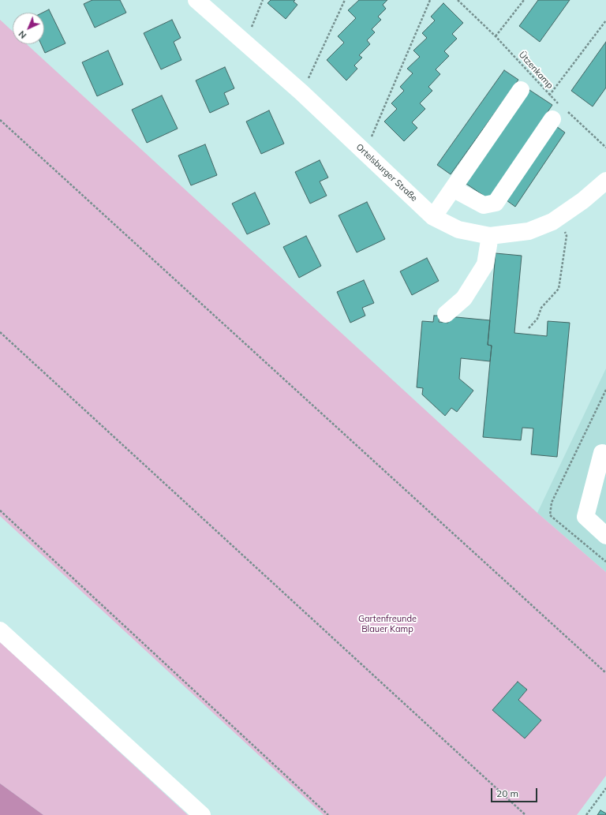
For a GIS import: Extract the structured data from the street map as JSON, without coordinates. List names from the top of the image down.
{
  "streets": {
    "street": ["Ortelsburger Straße"],
    "path": ["Ützenkamp"]
  },
  "parks": ["Gartenfreunde Blauer Kamp"],
  "scale_bar": "20 m",
  "north": "bottom left"
}
